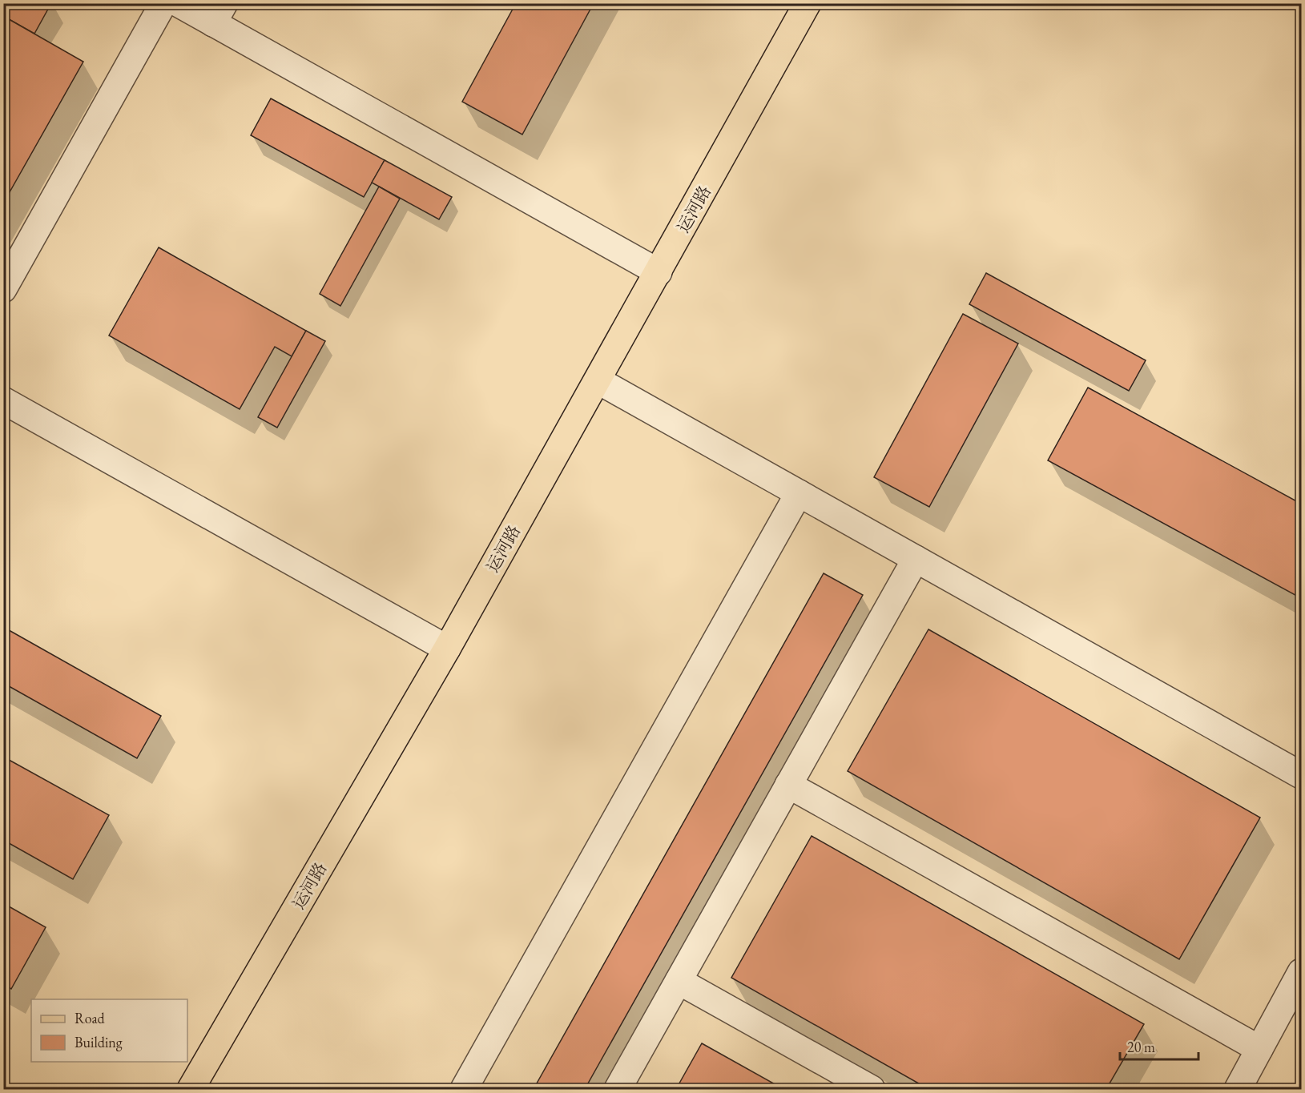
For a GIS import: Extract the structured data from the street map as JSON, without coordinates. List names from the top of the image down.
{
  "streets": {
    "main road": ["运河路"]
  },
  "legend": ["Road", "Building"],
  "scale_bar": "20 m"
}
